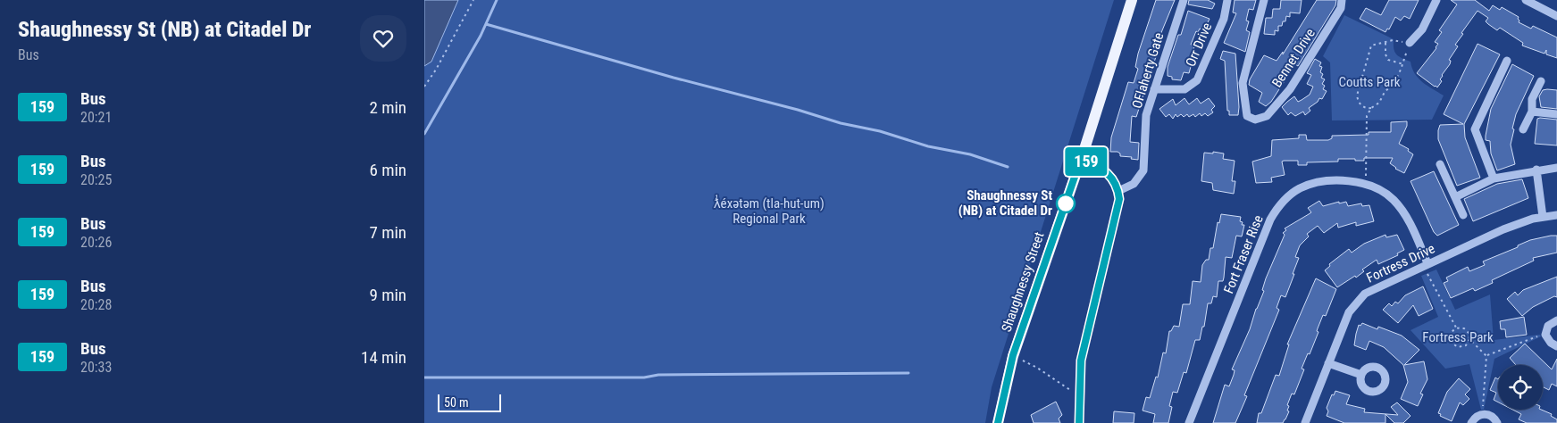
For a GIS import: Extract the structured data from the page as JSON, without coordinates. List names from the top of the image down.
{
  "streets": {
    "main road": ["Shaughnessy Street"],
    "street": [
      "Orr Drive",
      "Bennet Drive",
      "OFlaherty Gate",
      "Fort Fraser Rise",
      "Fortress Drive"
    ]
  },
  "crossings": [
    ["Orr Drive", "OFlaherty Gate"],
    ["Fort Fraser Rise", "Fortress Drive"]
  ],
  "parks": ["Coutts Park", "ƛ̓éxətəm (tla-hut-um) Regional Park", "Fortress Park"],
  "places": ["Shaughnessy St (NB) at Citadel Dr"],
  "lines": ["bus line 159"],
  "scale_bar": "50 m",
  "page": {
    "heading": ["Shaughnessy St (NB) at Citadel Dr", "Bus"],
    "on_map": "159",
    "list": [
      {
        "mark": "159",
        "name": "Bus",
        "note": "20:21",
        "value": "2 min"
      },
      {
        "mark": "159",
        "name": "Bus",
        "note": "20:25",
        "value": "6 min"
      },
      {
        "mark": "159",
        "name": "Bus",
        "note": "20:26",
        "value": "7 min"
      },
      {
        "mark": "159",
        "name": "Bus",
        "note": "20:28",
        "value": "9 min"
      },
      {
        "mark": "159",
        "name": "Bus",
        "note": "20:33",
        "value": "14 min"
      }
    ],
    "scale": "50 m"
  }
}
